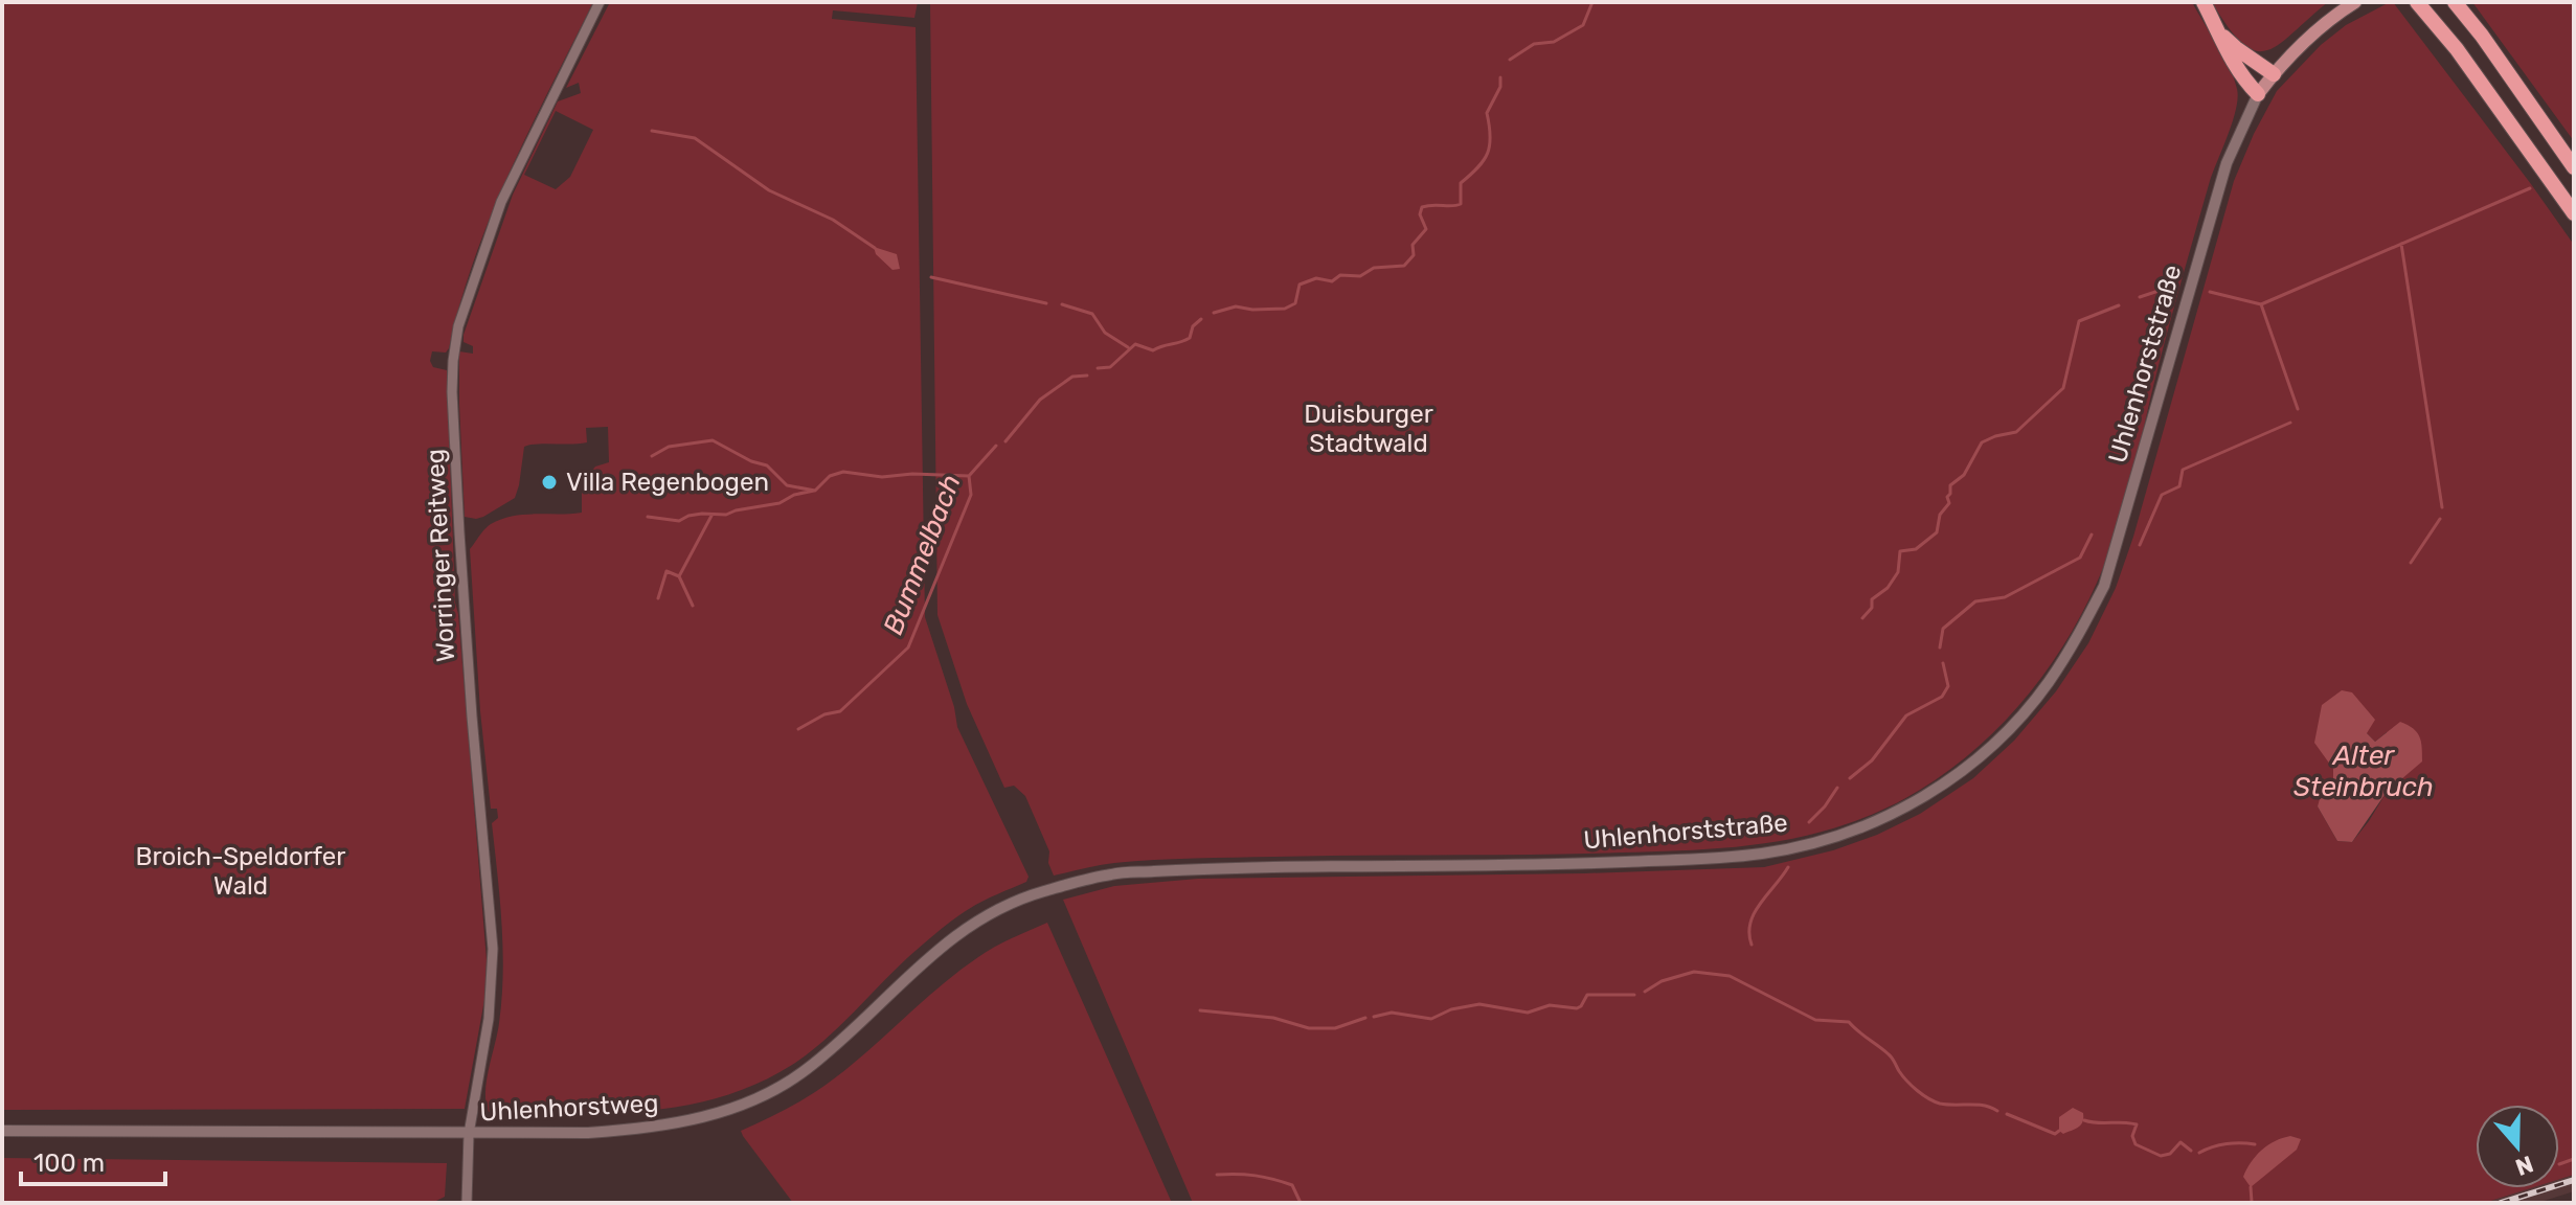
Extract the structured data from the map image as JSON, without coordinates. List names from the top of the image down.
{
  "streets": {
    "main road": ["Uhlenhorststraße", "Uhlenhorstweg"],
    "street": ["Worringer Reitweg"]
  },
  "crossings": [
    ["Uhlenhorststraße", "Uhlenhorstweg"],
    ["Worringer Reitweg", "Uhlenhorstweg"]
  ],
  "water": ["Bummelbach", "Alter Steinbruch"],
  "parks": ["Duisburger Stadtwald", "Broich-Speldorfer Wald"],
  "places": ["Villa Regenbogen"],
  "scale_bar": "100 m",
  "north": "bottom"
}
